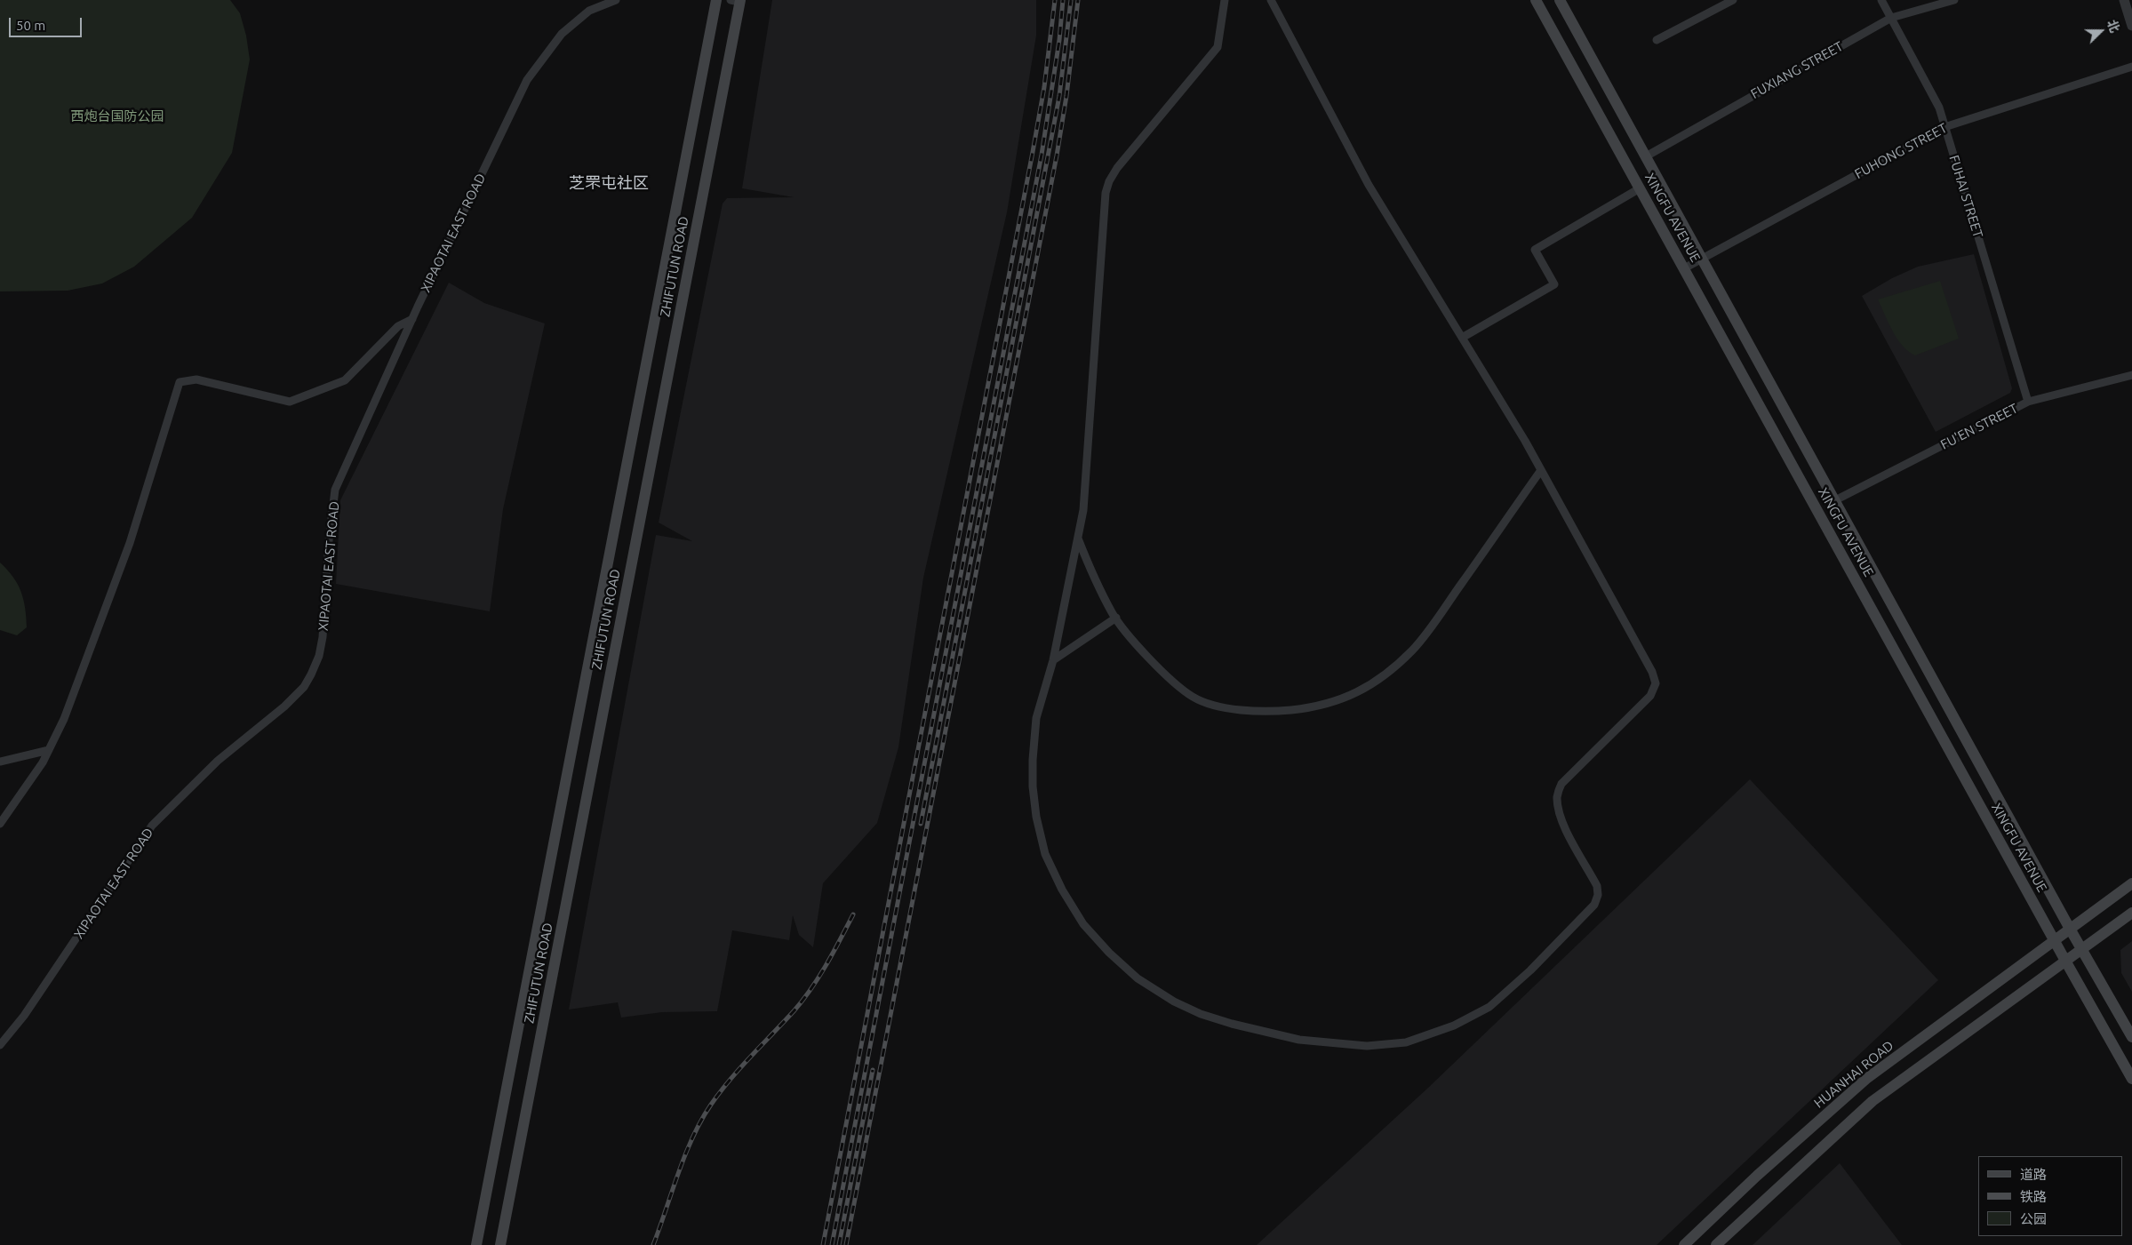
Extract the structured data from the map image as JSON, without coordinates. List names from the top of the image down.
{
  "streets": {
    "main road": ["XINGFU AVENUE", "ZHIFUTUN ROAD", "HUANHAI ROAD"],
    "street": [
      "FUXIANG STREET",
      "FUHONG STREET",
      "FUHAI STREET",
      "XIPAOTAI EAST ROAD",
      "FU'EN STREET"
    ]
  },
  "crossings": [
    ["FUXIANG STREET", "FUHAI STREET"],
    ["FUXIANG STREET", "XINGFU AVENUE"],
    ["FUHONG STREET", "FUHAI STREET"],
    ["FUHONG STREET", "XINGFU AVENUE"],
    ["FUHAI STREET", "FU'EN STREET"],
    ["XINGFU AVENUE", "FU'EN STREET"],
    ["XINGFU AVENUE", "HUANHAI ROAD"]
  ],
  "districts": ["芝罘屯社区"],
  "parks": ["西炮台国防公园"],
  "legend": ["道路", "铁路", "公园"],
  "scale_bar": "50 m",
  "north": "right"
}
